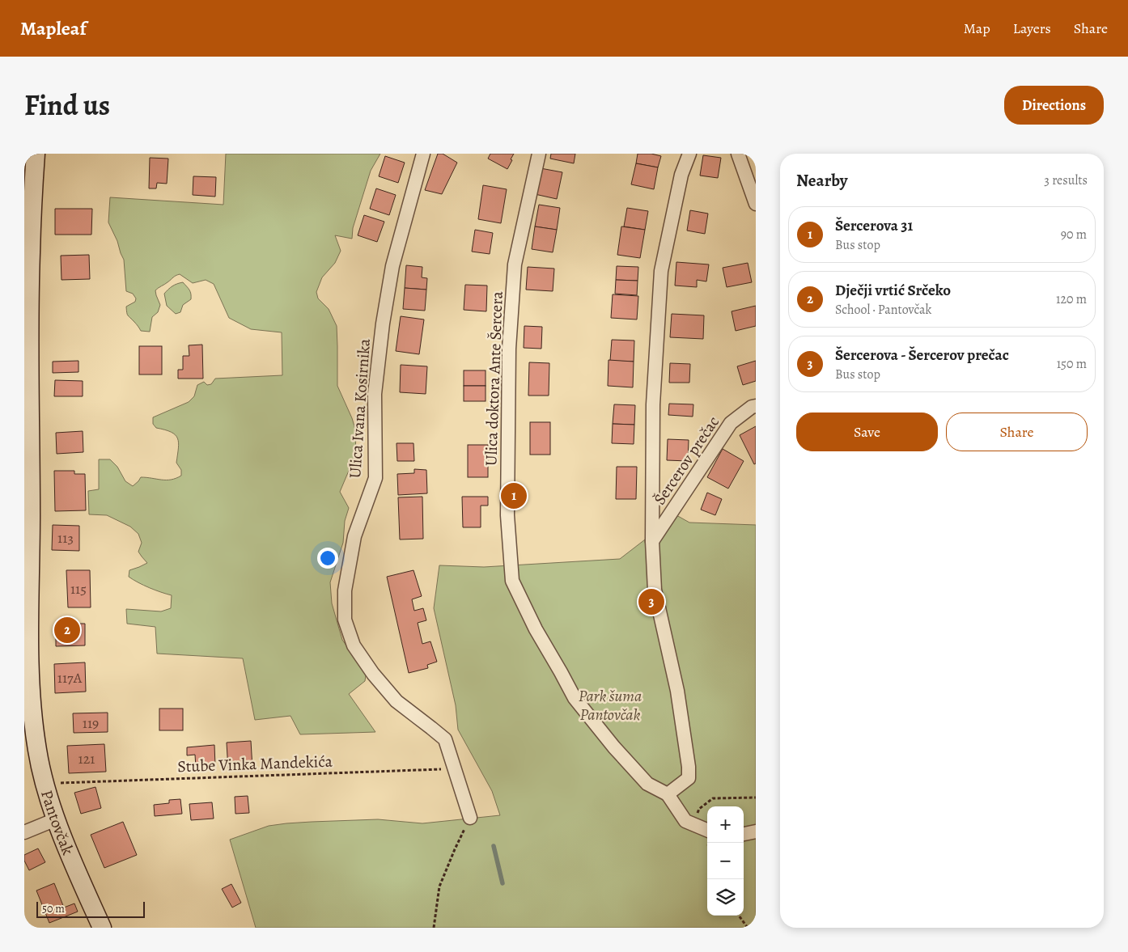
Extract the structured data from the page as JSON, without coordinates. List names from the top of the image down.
{
  "streets": {
    "main road": ["Pantovčak"],
    "street": ["Ulica doktora Ante Šercera", "Ulica Ivana Kosirnika", "Šercerov prečac"],
    "path": ["Stube Vinka Mandekića"]
  },
  "crossings": [
    ["Ulica Ivana Kosirnika", "Stube Vinka Mandekića"]
  ],
  "parks": ["Park šuma Pantovčak"],
  "house_numbers": [
    "113",
    "115",
    "117A",
    "119",
    "121"
  ],
  "scale_bar": "50 m",
  "page": {
    "header": "Mapleaf",
    "nav": ["Map", "Layers", "Share"],
    "title": "Find us",
    "buttons": [
      "Directions",
      ["Save", "Share"]
    ],
    "heading": ["Nearby", "3 results"],
    "list": [
      {
        "mark": "1",
        "name": "Šercerova 31",
        "note": "Bus stop",
        "value": "90 m"
      },
      {
        "mark": "2",
        "name": "Dječji vrtić Srčeko",
        "note": "School · Pantovčak",
        "value": "120 m"
      },
      {
        "mark": "3",
        "name": "Šercerova - Šercerov prečac",
        "note": "Bus stop",
        "value": "150 m"
      }
    ],
    "pins": ["1", "3", "2"],
    "map_buttons": ["+", "−"],
    "scale": "50 m"
  }
}
